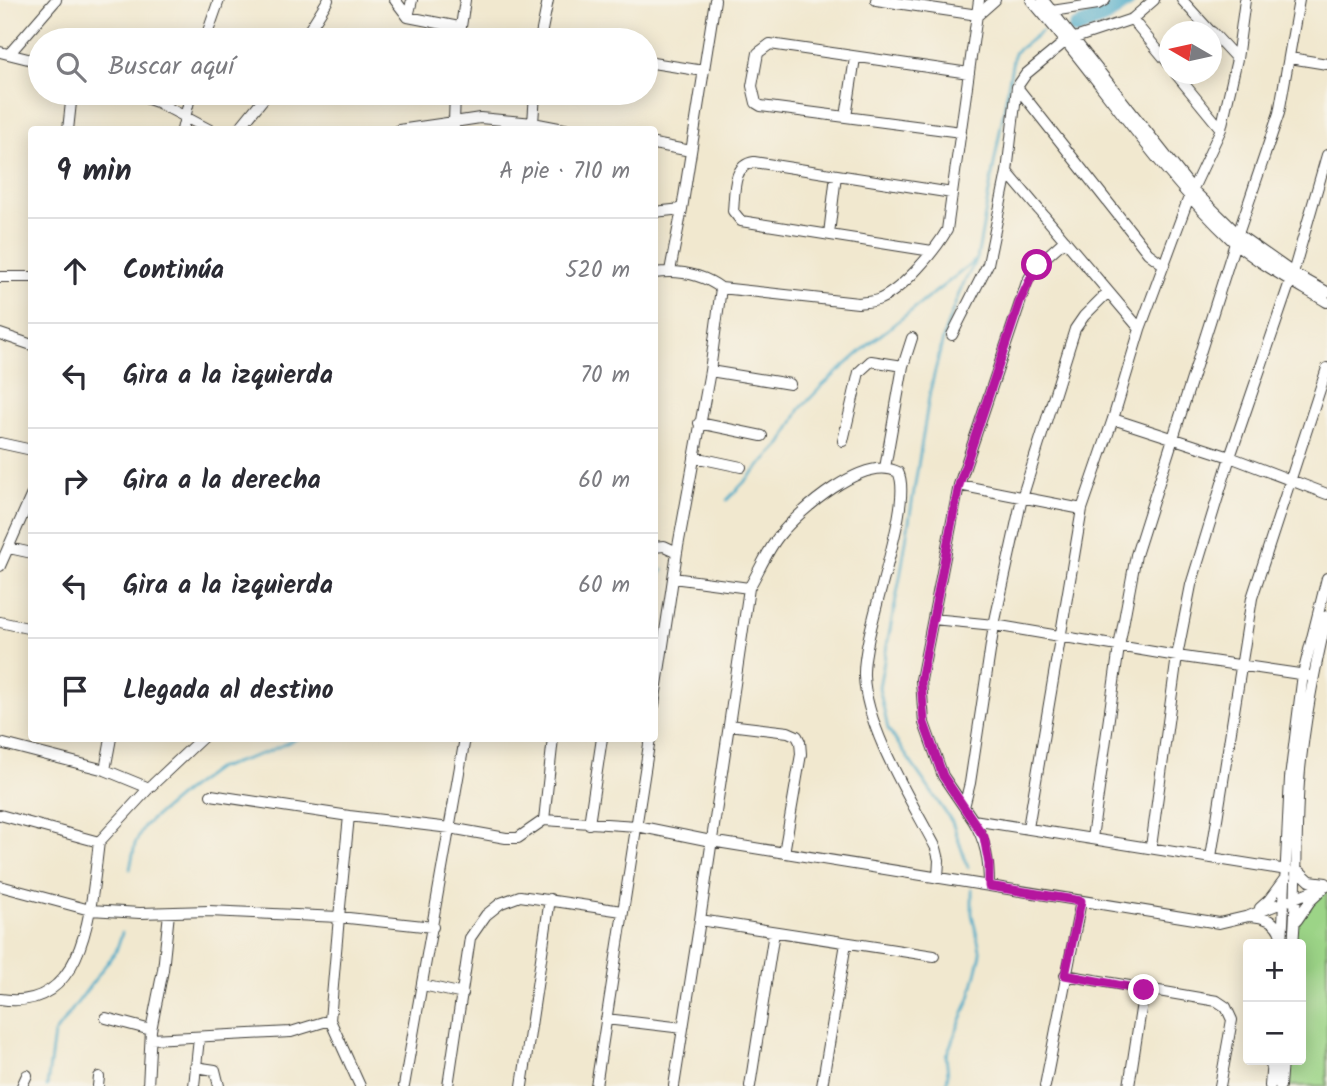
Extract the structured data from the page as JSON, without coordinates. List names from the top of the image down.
{
  "north": "left",
  "page": {
    "search": "Buscar aquí",
    "heading": ["9 min", "A pie · 710 m"],
    "list": [
      ["Continúa", "520 m"],
      ["Gira a la izquierda", "70 m"],
      ["Gira a la derecha", "60 m"],
      ["Gira a la izquierda", "60 m"],
      "Llegada al destino"
    ],
    "map_buttons": ["+", "−"]
  }
}
